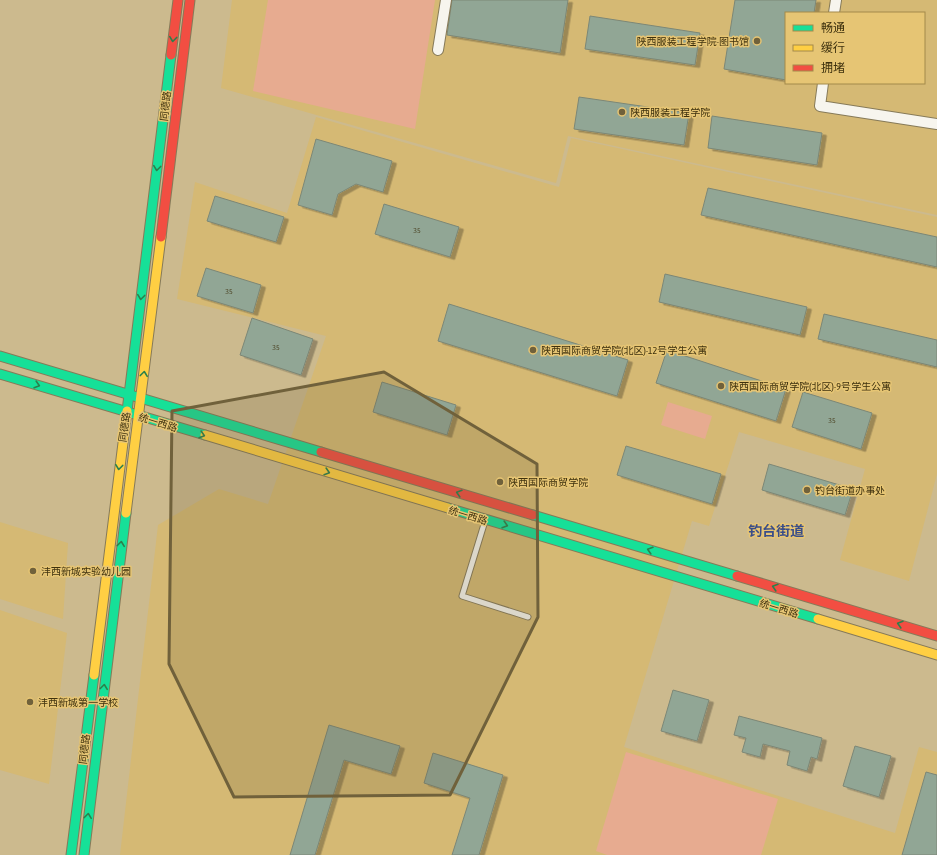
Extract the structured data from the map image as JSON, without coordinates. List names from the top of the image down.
{
  "streets": {
    "main road": ["同德路", "统一西路"]
  },
  "crossings": [
    ["同德路", "统一西路"]
  ],
  "districts": ["钓台街道"],
  "places": [
    "陕西服装工程学院-图书馆",
    "陕西服装工程学院",
    "陕西国际商贸学院(北区)-12号学生公寓",
    "陕西国际商贸学院(北区)-9号学生公寓",
    "陕西国际商贸学院",
    "钓台街道办事处",
    "沣西新城实验幼儿园",
    "沣西新城第一学校"
  ],
  "house_numbers": [
    "35",
    "35",
    "35",
    "35"
  ],
  "legend": ["畅通", "缓行", "拥堵"]
}
